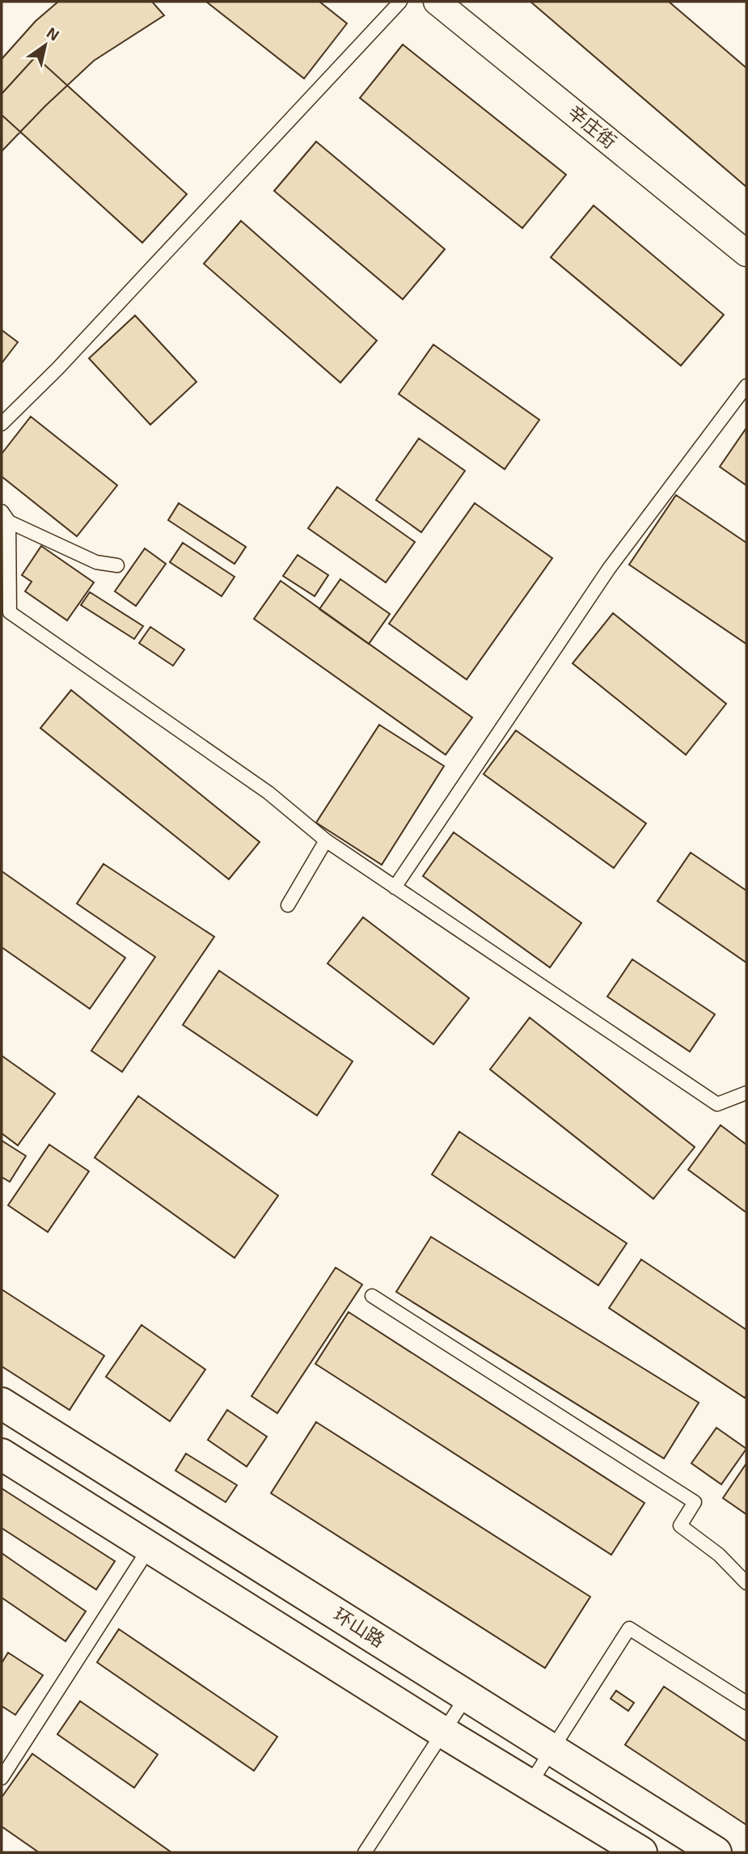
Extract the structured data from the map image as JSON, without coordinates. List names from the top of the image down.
{
  "streets": {
    "main road": ["环山路"],
    "street": ["辛庄街"]
  },
  "north": "top right"
}
